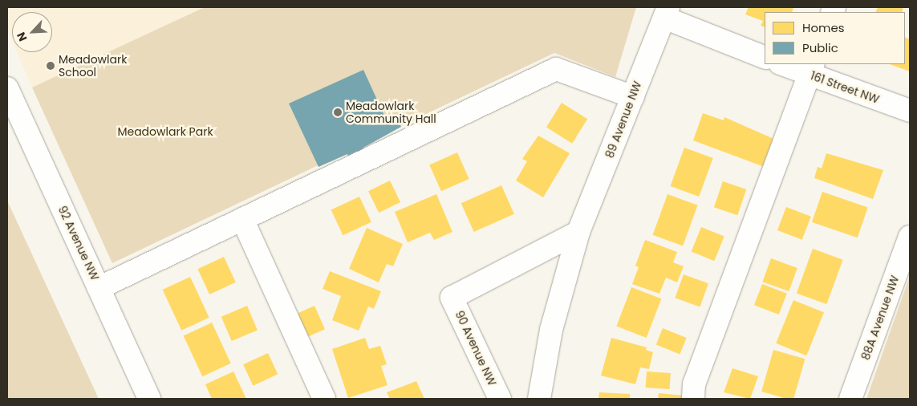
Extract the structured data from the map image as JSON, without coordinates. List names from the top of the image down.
{
  "streets": {
    "street": [
      "161 Street NW",
      "89 Avenue NW",
      "92 Avenue NW",
      "88A Avenue NW",
      "90 Avenue NW"
    ]
  },
  "crossings": [
    ["89 Avenue NW", "90 Avenue NW"]
  ],
  "parks": ["Meadowlark Park"],
  "places": ["Meadowlark School", "Meadowlark Community Hall"],
  "legend": ["Homes", "Public"],
  "north": "bottom left"
}
